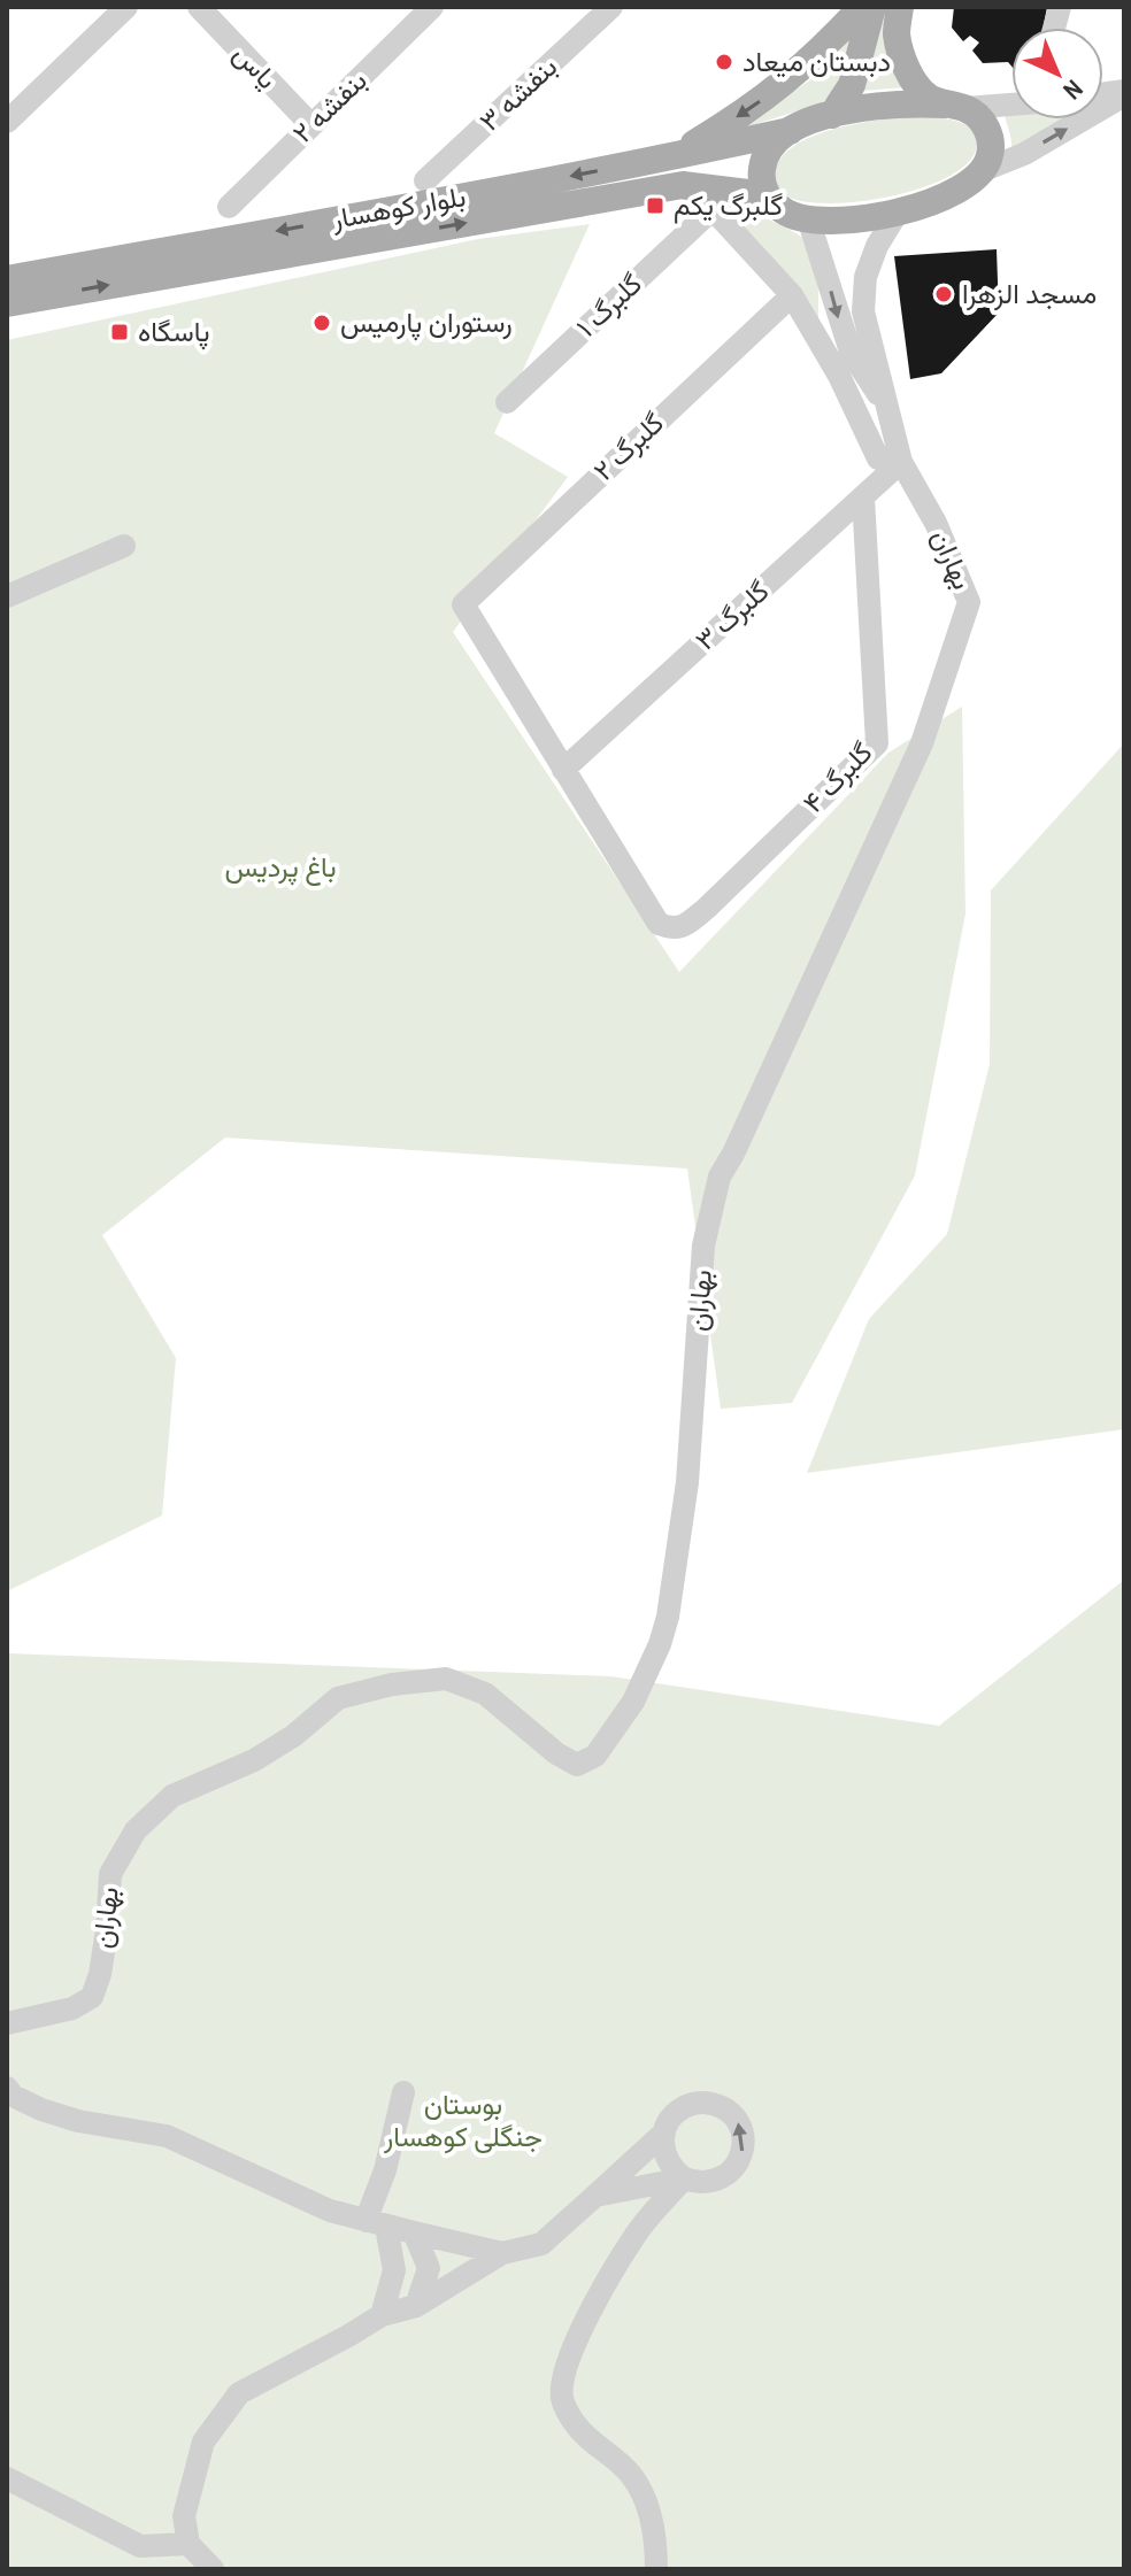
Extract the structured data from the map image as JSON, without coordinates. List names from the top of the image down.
{
  "streets": {
    "main road": ["بلوار کوهسار"],
    "street": [
      "یاس",
      "بنفشه ۳",
      "بنفشه ۲",
      "گلبرگ ۱",
      "گلبرگ ۲",
      "بهاران",
      "گلبرگ ۳",
      "گلبرگ ۴"
    ]
  },
  "crossings": [
    ["یاس", "بنفشه ۲"],
    ["بلوار کوهسار", "بهاران"],
    ["گلبرگ ۱", "بهاران"],
    ["گلبرگ ۲", "بهاران"],
    ["گلبرگ ۲", "گلبرگ ۳"],
    ["گلبرگ ۲", "گلبرگ ۴"],
    ["بهاران", "گلبرگ ۳"],
    ["گلبرگ ۳", "گلبرگ ۴"]
  ],
  "parks": ["باغ پردیس", "بوستان جنگلی کوهسار"],
  "places": {
    "other": ["دبستان میعاد", "مسجد الزهرا", "رستوران پارمیس"],
    "transit": ["گلبرگ یکم", "پاسگاه"]
  },
  "north": "bottom right"
}
